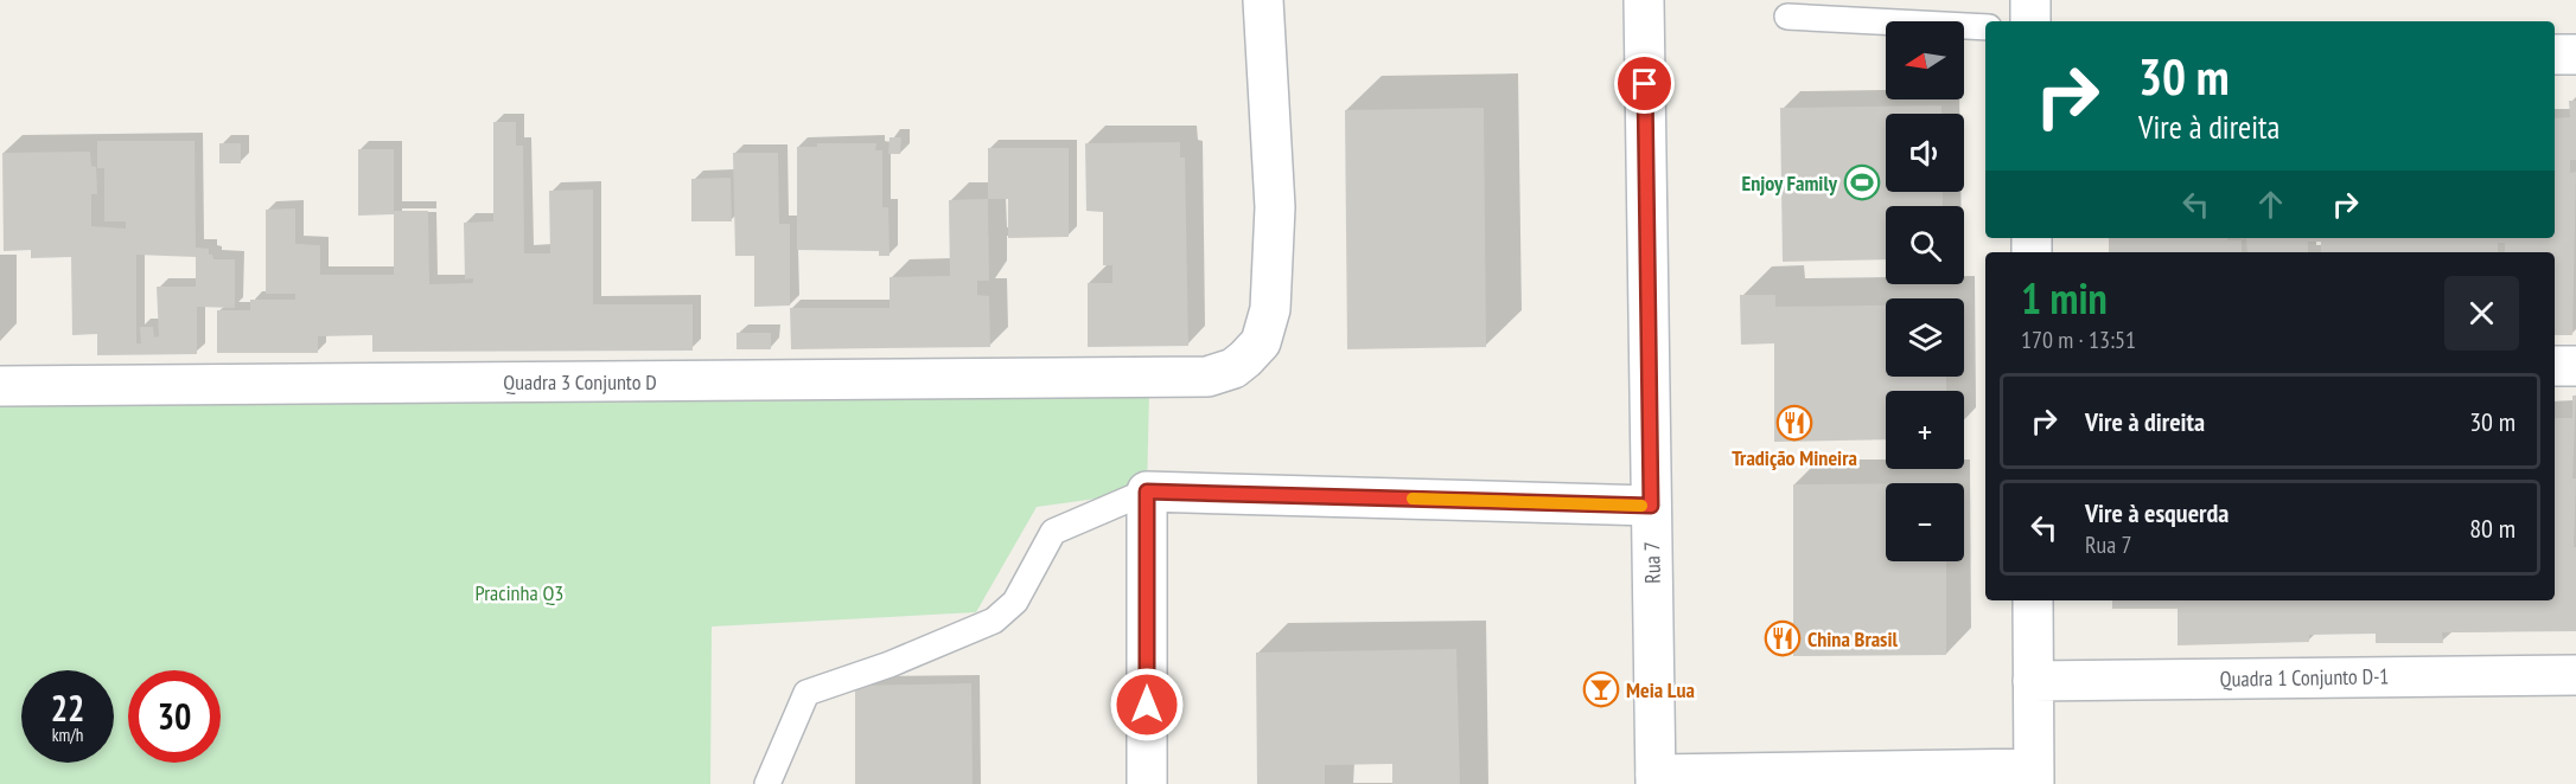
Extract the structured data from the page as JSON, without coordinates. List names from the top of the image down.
{
  "streets": {
    "street": ["Quadra 3 Conjunto D", "Rua 7", "Quadra 1 Conjunto D-1"]
  },
  "parks": ["Pracinha Q3"],
  "places": {
    "sports": ["Enjoy Family"],
    "restaurant": ["Tradição Mineira", "China Brasil"],
    "bar": ["Meia Lua"]
  },
  "north": "left",
  "page": {
    "map_buttons": ["+", "−"],
    "turn": ["30 m", "Vire à direita"],
    "heading": ["1 min", "170 m · 13:51"],
    "list": [
      {
        "name": "Vire à direita",
        "value": "30 m"
      },
      {
        "name": "Vire à esquerda",
        "note": "Rua 7",
        "value": "80 m"
      }
    ],
    "speed": "22 km/h",
    "limit": "30"
  }
}
